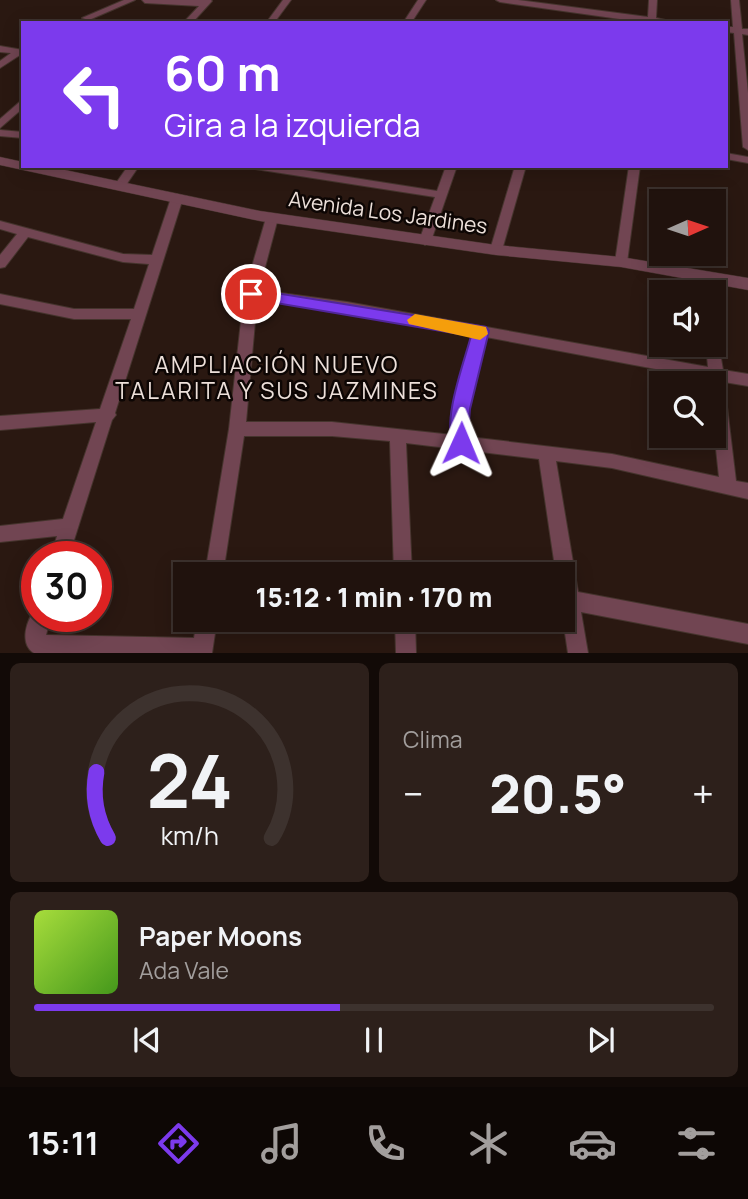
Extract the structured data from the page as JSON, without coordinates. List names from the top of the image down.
{
  "streets": {
    "street": ["Avenida Los Jardines"]
  },
  "districts": ["AMPLIACIÓN NUEVO TALARITA Y SUS JAZMINES"],
  "north": "right",
  "page": {
    "turn": ["60 m", "Gira a la izquierda"],
    "limit": "30",
    "trip": "15:12 · 1 min · 170 m",
    "tile": "Clima",
    "heat": ["−", "20.5°", "+"],
    "song": ["Paper Moons", "Ada Vale"],
    "tabs": "15:11",
    "gauge": ["24", "km/h"]
  }
}
